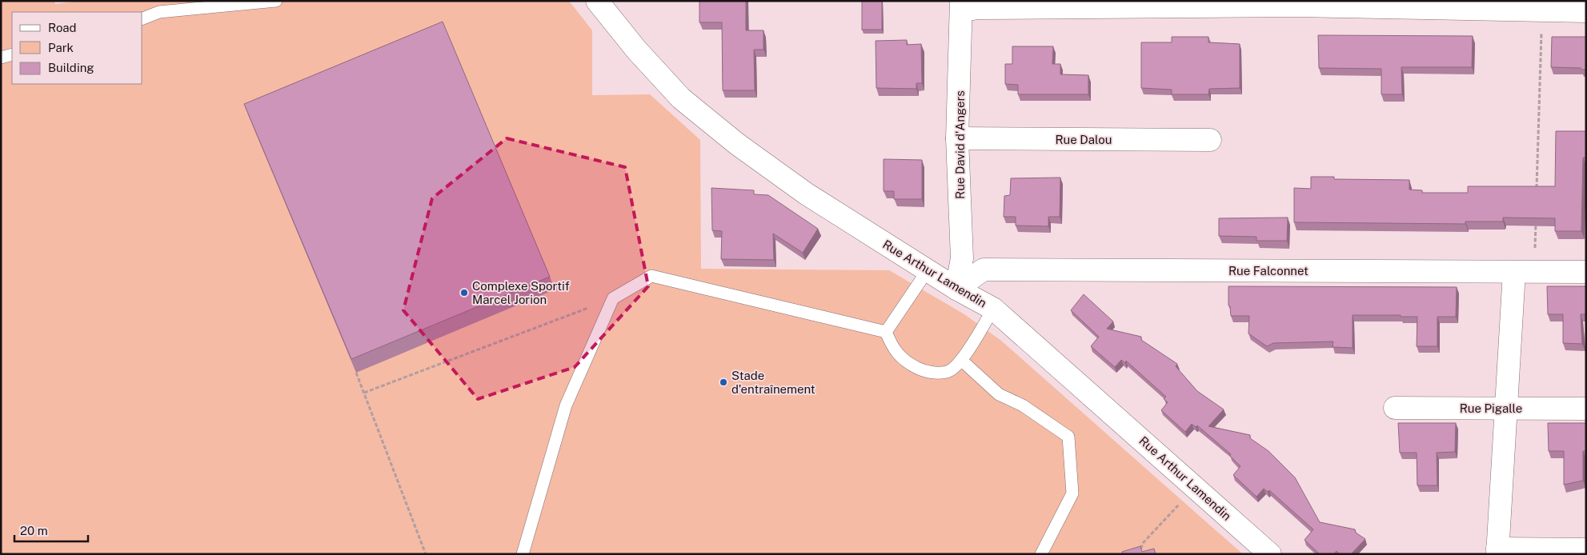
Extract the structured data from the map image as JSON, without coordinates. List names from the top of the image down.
{
  "streets": {
    "street": [
      "Rue Dalou",
      "Rue David d'Angers",
      "Rue Falconnet",
      "Rue Arthur Lamendin",
      "Rue Pigalle"
    ]
  },
  "crossings": [
    ["Rue Dalou", "Rue David d'Angers"],
    ["Rue David d'Angers", "Rue Falconnet"],
    ["Rue David d'Angers", "Rue Arthur Lamendin"],
    ["Rue Falconnet", "Rue Arthur Lamendin"]
  ],
  "places": ["Complexe Sportif Marcel Jorion", "Stade d'entraînement"],
  "legend": ["Road", "Park", "Building"],
  "scale_bar": "20 m"
}
